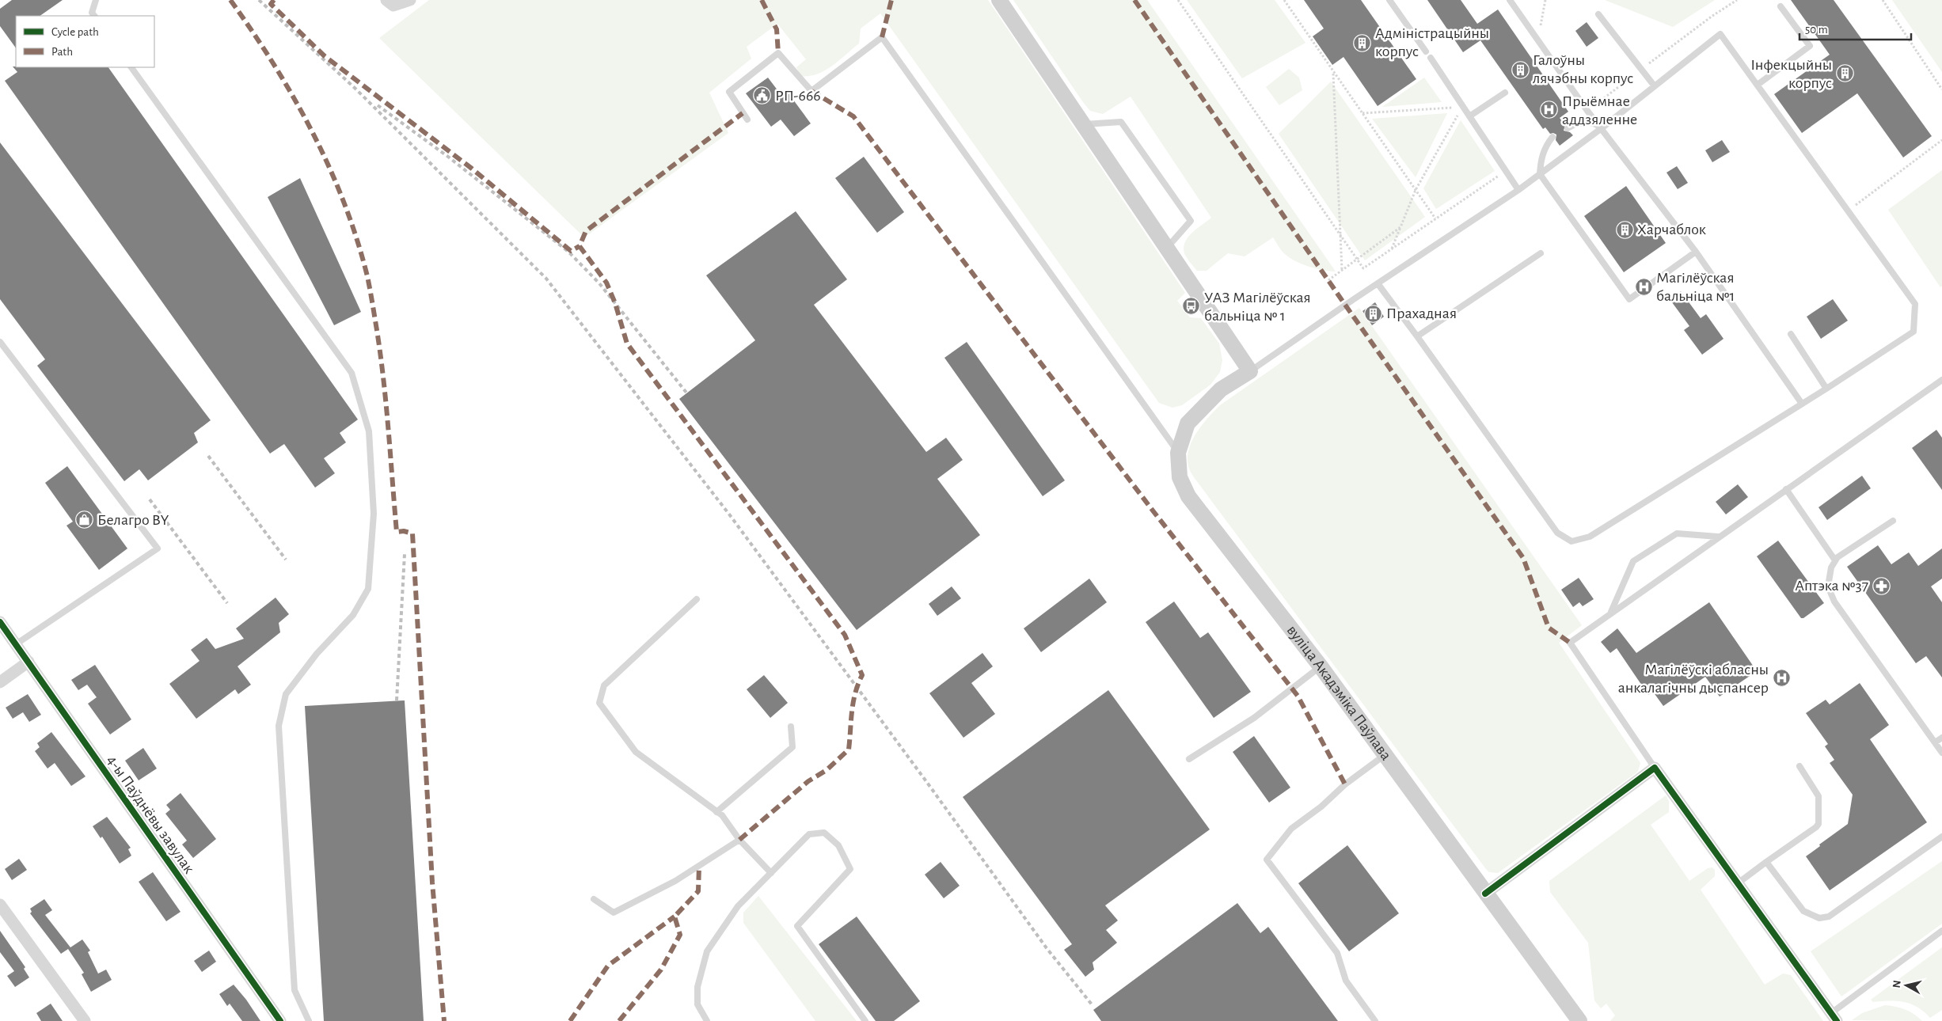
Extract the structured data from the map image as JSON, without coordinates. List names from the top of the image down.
{
  "streets": {
    "main road": ["вуліца Акадэміка Паўлава"],
    "street": ["4-ы Паўднёвы завулак"]
  },
  "places": {
    "building": [
      "Адміністрацыйны корпус",
      "Галоўны лячэбны корпус",
      "Інфекцыйны корпус",
      "Харчаблок",
      "Прахадная"
    ],
    "public building": ["РП-666"],
    "hospital": ["Прыёмнае аддзяленне", "Магілёўская бальніца №1", "Магілёўскі абласны анкалагічны дыспансер"],
    "bus stop": ["УАЗ Магілёўская бальніца № 1"],
    "shop": ["Белагро BY"],
    "pharmacy": ["Аптэка №37"]
  },
  "legend": ["Cycle path", "Path"],
  "scale_bar": "50 m",
  "north": "left"
}
